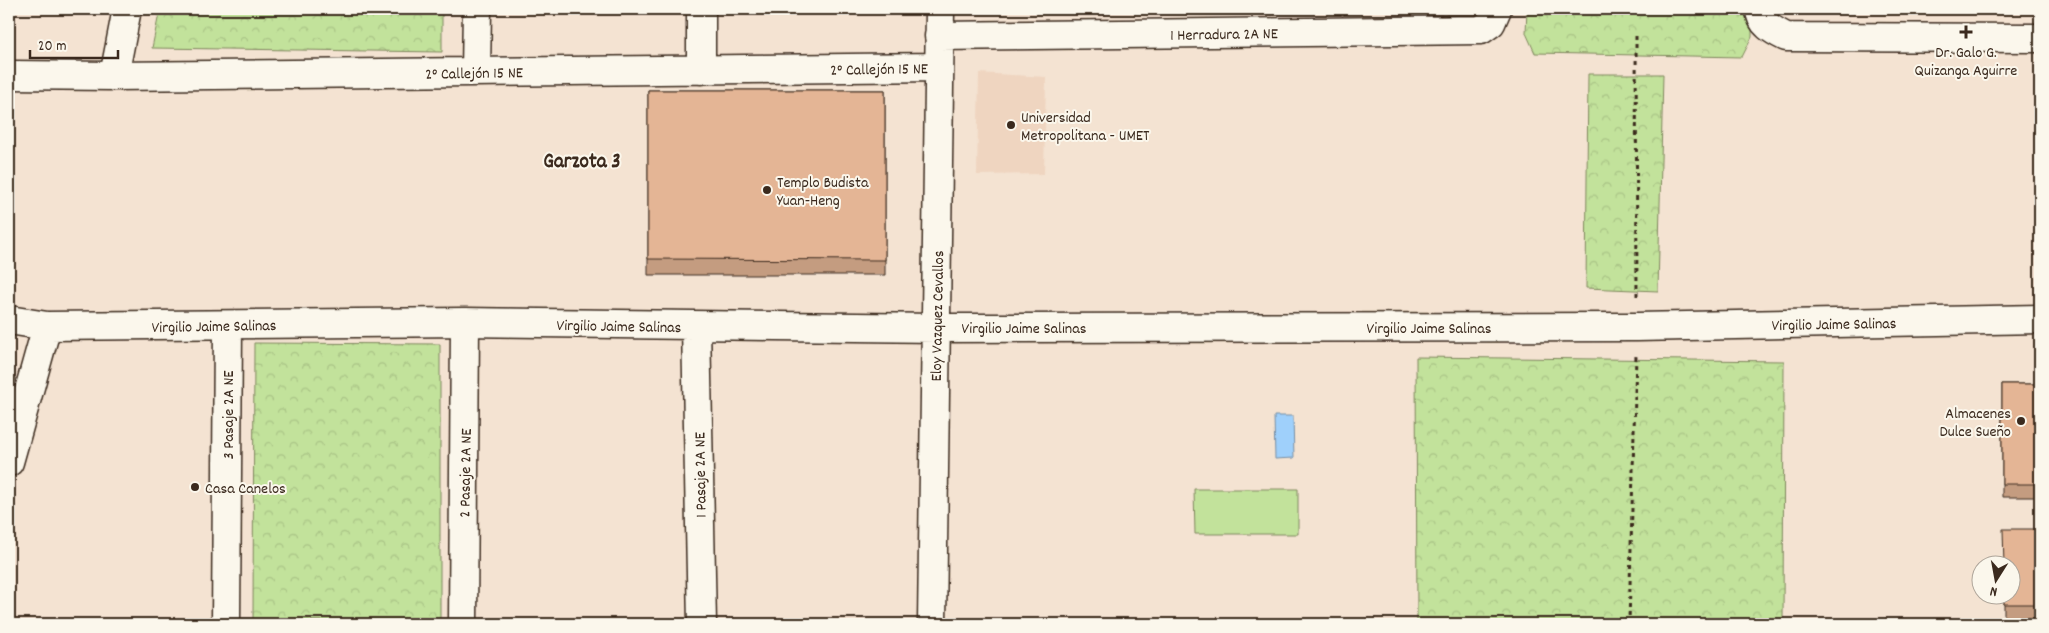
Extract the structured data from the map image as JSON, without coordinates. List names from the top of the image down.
{
  "streets": {
    "street": [
      "1 Herradura 2A NE",
      "2° Callejón 15 NE",
      "Eloy Vazquez Cevallos",
      "Virgilio Jaime Salinas",
      "3 Pasaje 2A NE",
      "2 Pasaje 2A NE",
      "1 Pasaje 2A NE"
    ]
  },
  "crossings": [
    ["1 Herradura 2A NE", "Eloy Vazquez Cevallos"],
    ["2° Callejón 15 NE", "Eloy Vazquez Cevallos"],
    ["Eloy Vazquez Cevallos", "Virgilio Jaime Salinas"],
    ["Virgilio Jaime Salinas", "3 Pasaje 2A NE"],
    ["Virgilio Jaime Salinas", "2 Pasaje 2A NE"],
    ["Virgilio Jaime Salinas", "1 Pasaje 2A NE"]
  ],
  "districts": ["Garzota 3"],
  "places": {
    "health": ["Dr. Galo G. Quizanga Aguirre"],
    "other": [
      "Universidad Metropolitana - UMET",
      "Templo Budista Yuan-Heng",
      "Almacenes Dulce Sueño",
      "Casa Canelos"
    ]
  },
  "scale_bar": "20 m",
  "north": "bottom"
}
